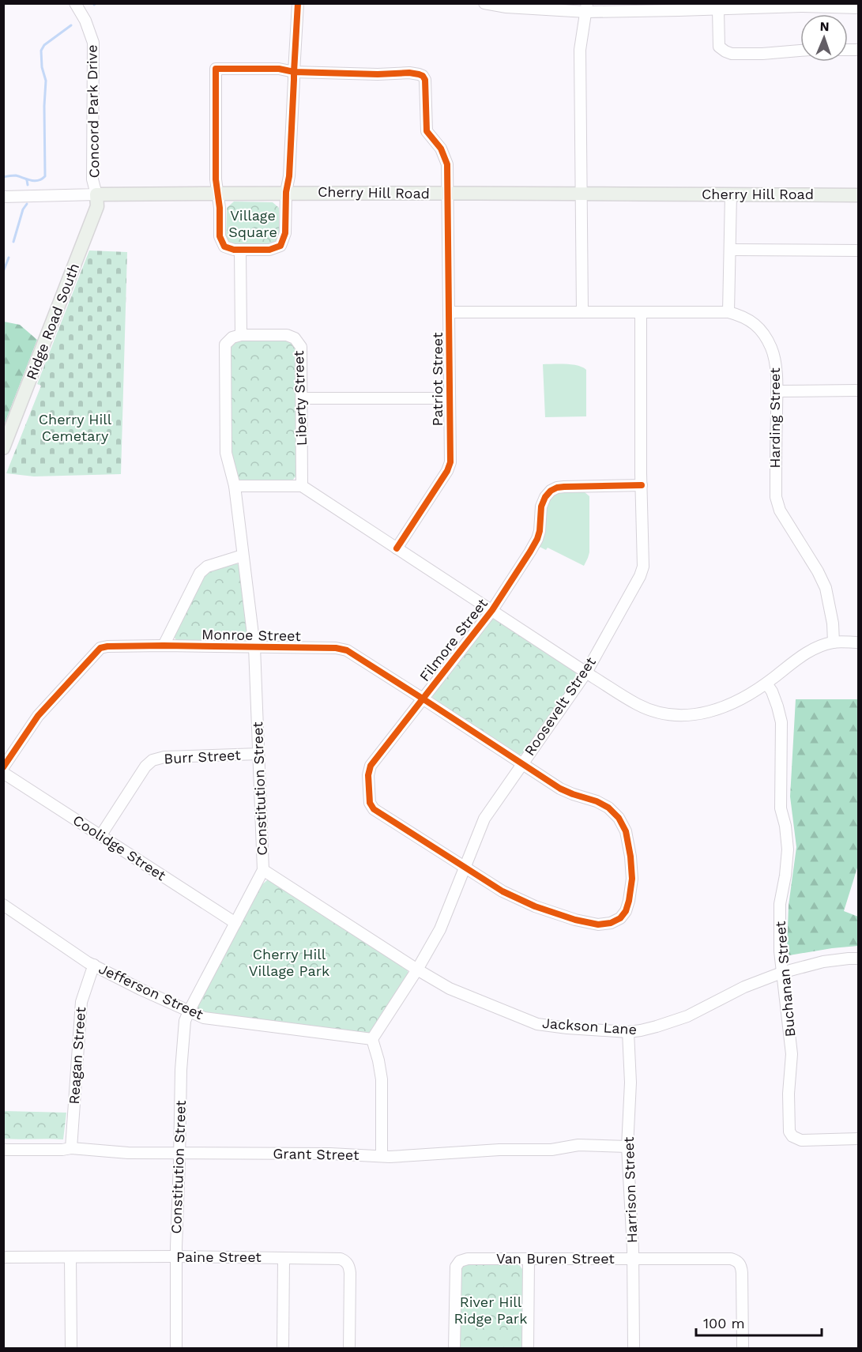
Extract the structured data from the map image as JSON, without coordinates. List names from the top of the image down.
{
  "streets": {
    "main road": ["Cherry Hill Road", "Ridge Road South"],
    "street": [
      "Concord Park Drive",
      "Patriot Street",
      "Liberty Street",
      "Harding Street",
      "Monroe Street",
      "Filmore Street",
      "Roosevelt Street",
      "Burr Street",
      "Constitution Street",
      "Coolidge Street",
      "Buchanan Street",
      "Jefferson Street",
      "Jackson Lane",
      "Reagan Street",
      "Grant Street",
      "Harrison Street",
      "Paine Street",
      "Van Buren Street"
    ]
  },
  "crossings": [
    ["Concord Park Drive", "Cherry Hill Road"],
    ["Concord Park Drive", "Ridge Road South"],
    ["Cherry Hill Road", "Ridge Road South"],
    ["Cherry Hill Road", "Patriot Street"],
    ["Patriot Street", "Harding Street"],
    ["Liberty Street", "Constitution Street"],
    ["Harding Street", "Roosevelt Street"],
    ["Monroe Street", "Filmore Street"],
    ["Monroe Street", "Roosevelt Street"],
    ["Monroe Street", "Constitution Street"],
    ["Filmore Street", "Roosevelt Street"],
    ["Roosevelt Street", "Jefferson Street"],
    ["Roosevelt Street", "Jackson Lane"],
    ["Burr Street", "Constitution Street"],
    ["Burr Street", "Coolidge Street"],
    ["Constitution Street", "Coolidge Street"],
    ["Constitution Street", "Jefferson Street"],
    ["Constitution Street", "Jackson Lane"],
    ["Constitution Street", "Grant Street"],
    ["Constitution Street", "Paine Street"],
    ["Buchanan Street", "Jackson Lane"],
    ["Jefferson Street", "Reagan Street"],
    ["Jackson Lane", "Harrison Street"],
    ["Reagan Street", "Grant Street"],
    ["Grant Street", "Harrison Street"],
    ["Harrison Street", "Van Buren Street"]
  ],
  "parks": [
    "Village Square",
    "Cherry Hill Cemetary",
    "Cherry Hill Village Park",
    "River Hill Ridge Park"
  ],
  "scale_bar": "100 m",
  "north": "top"
}
